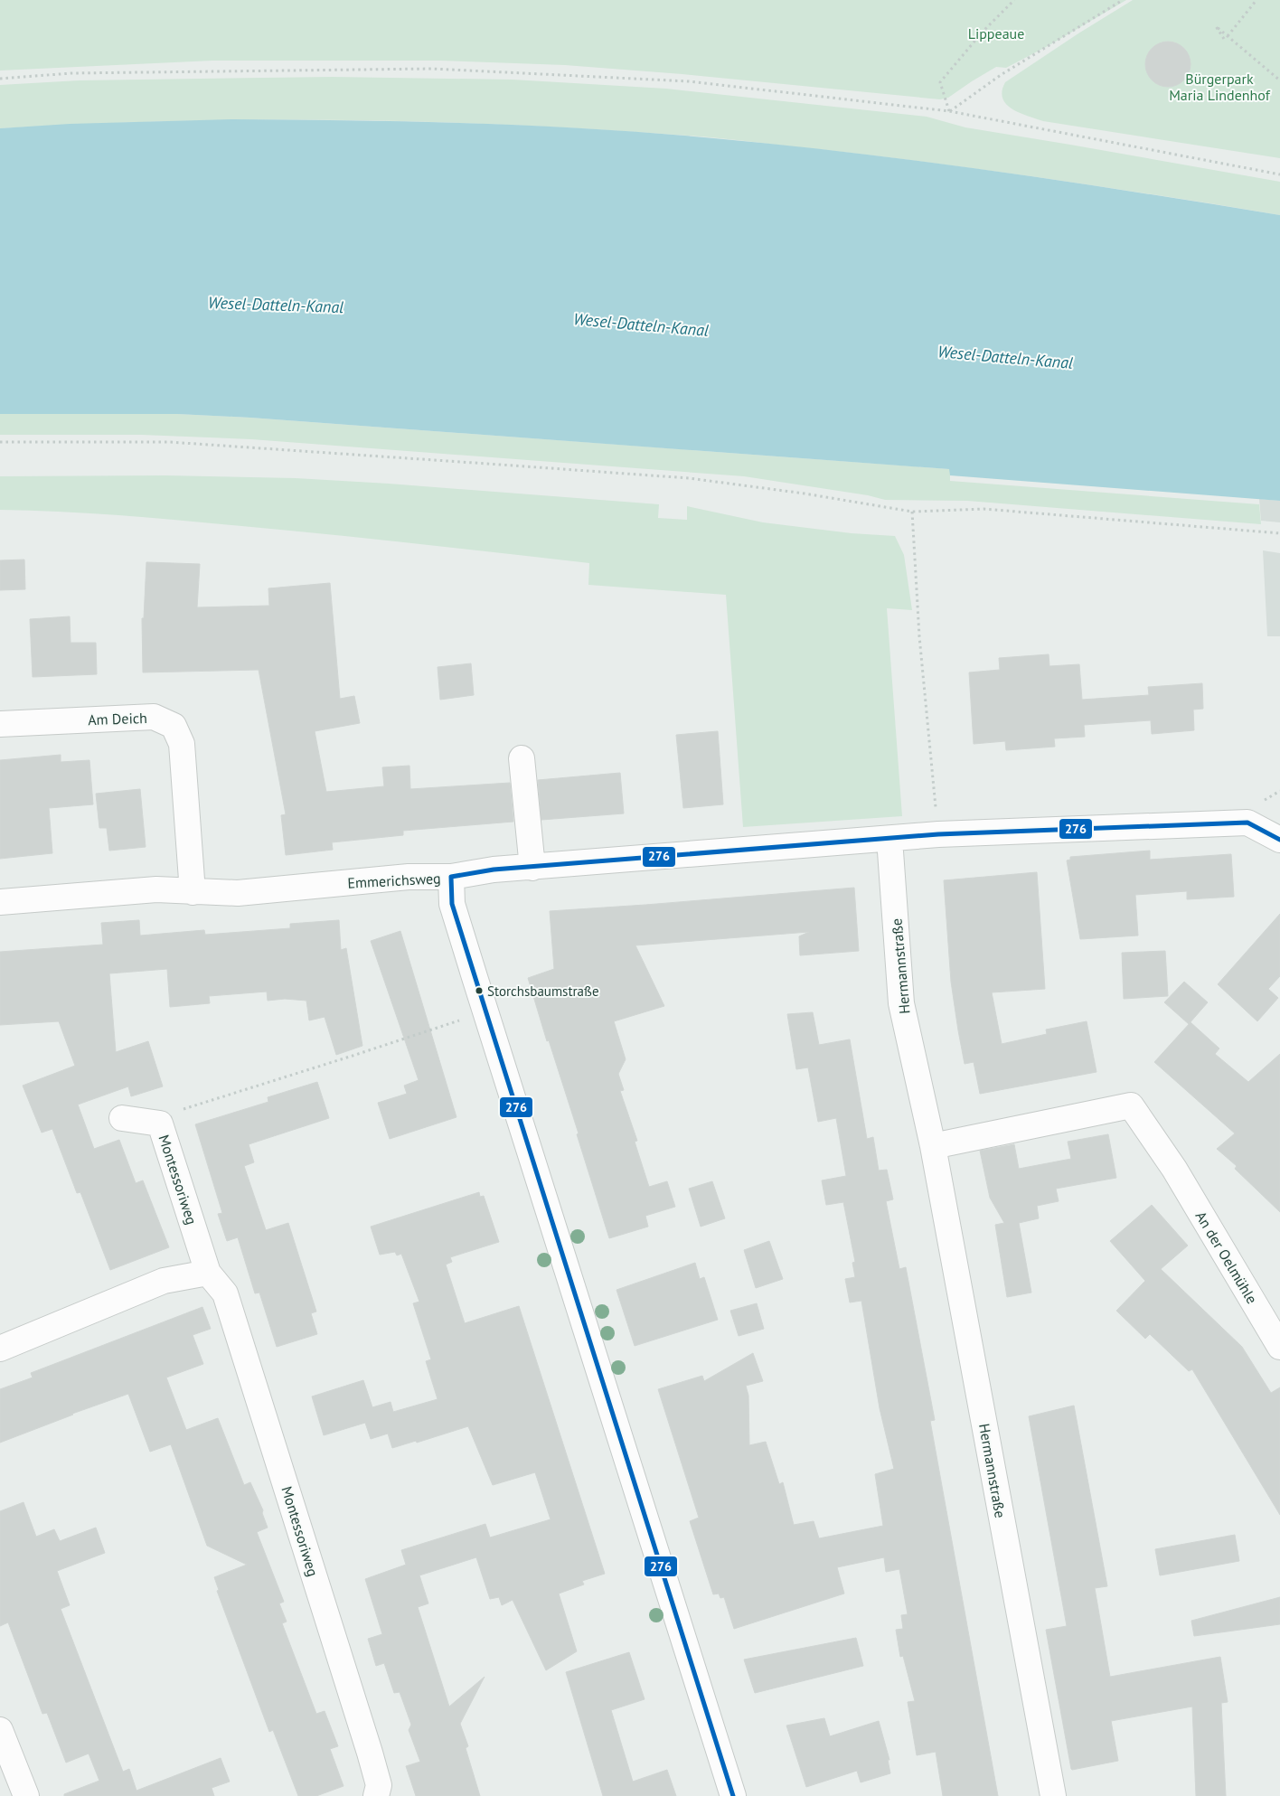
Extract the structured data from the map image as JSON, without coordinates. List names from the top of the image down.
{
  "streets": {
    "street": [
      "Am Deich",
      "Emmerichsweg",
      "Hermannstraße",
      "Montessoriweg",
      "An der Oelmühle"
    ]
  },
  "crossings": [
    ["Am Deich", "Emmerichsweg"],
    ["Emmerichsweg", "Hermannstraße"],
    ["Hermannstraße", "An der Oelmühle"]
  ],
  "water": ["Wesel-Datteln-Kanal"],
  "parks": ["Lippeaue", "Bürgerpark Maria Lindenhof"],
  "places": ["Storchsbaumstraße"],
  "lines": ["transit line 276"]
}
